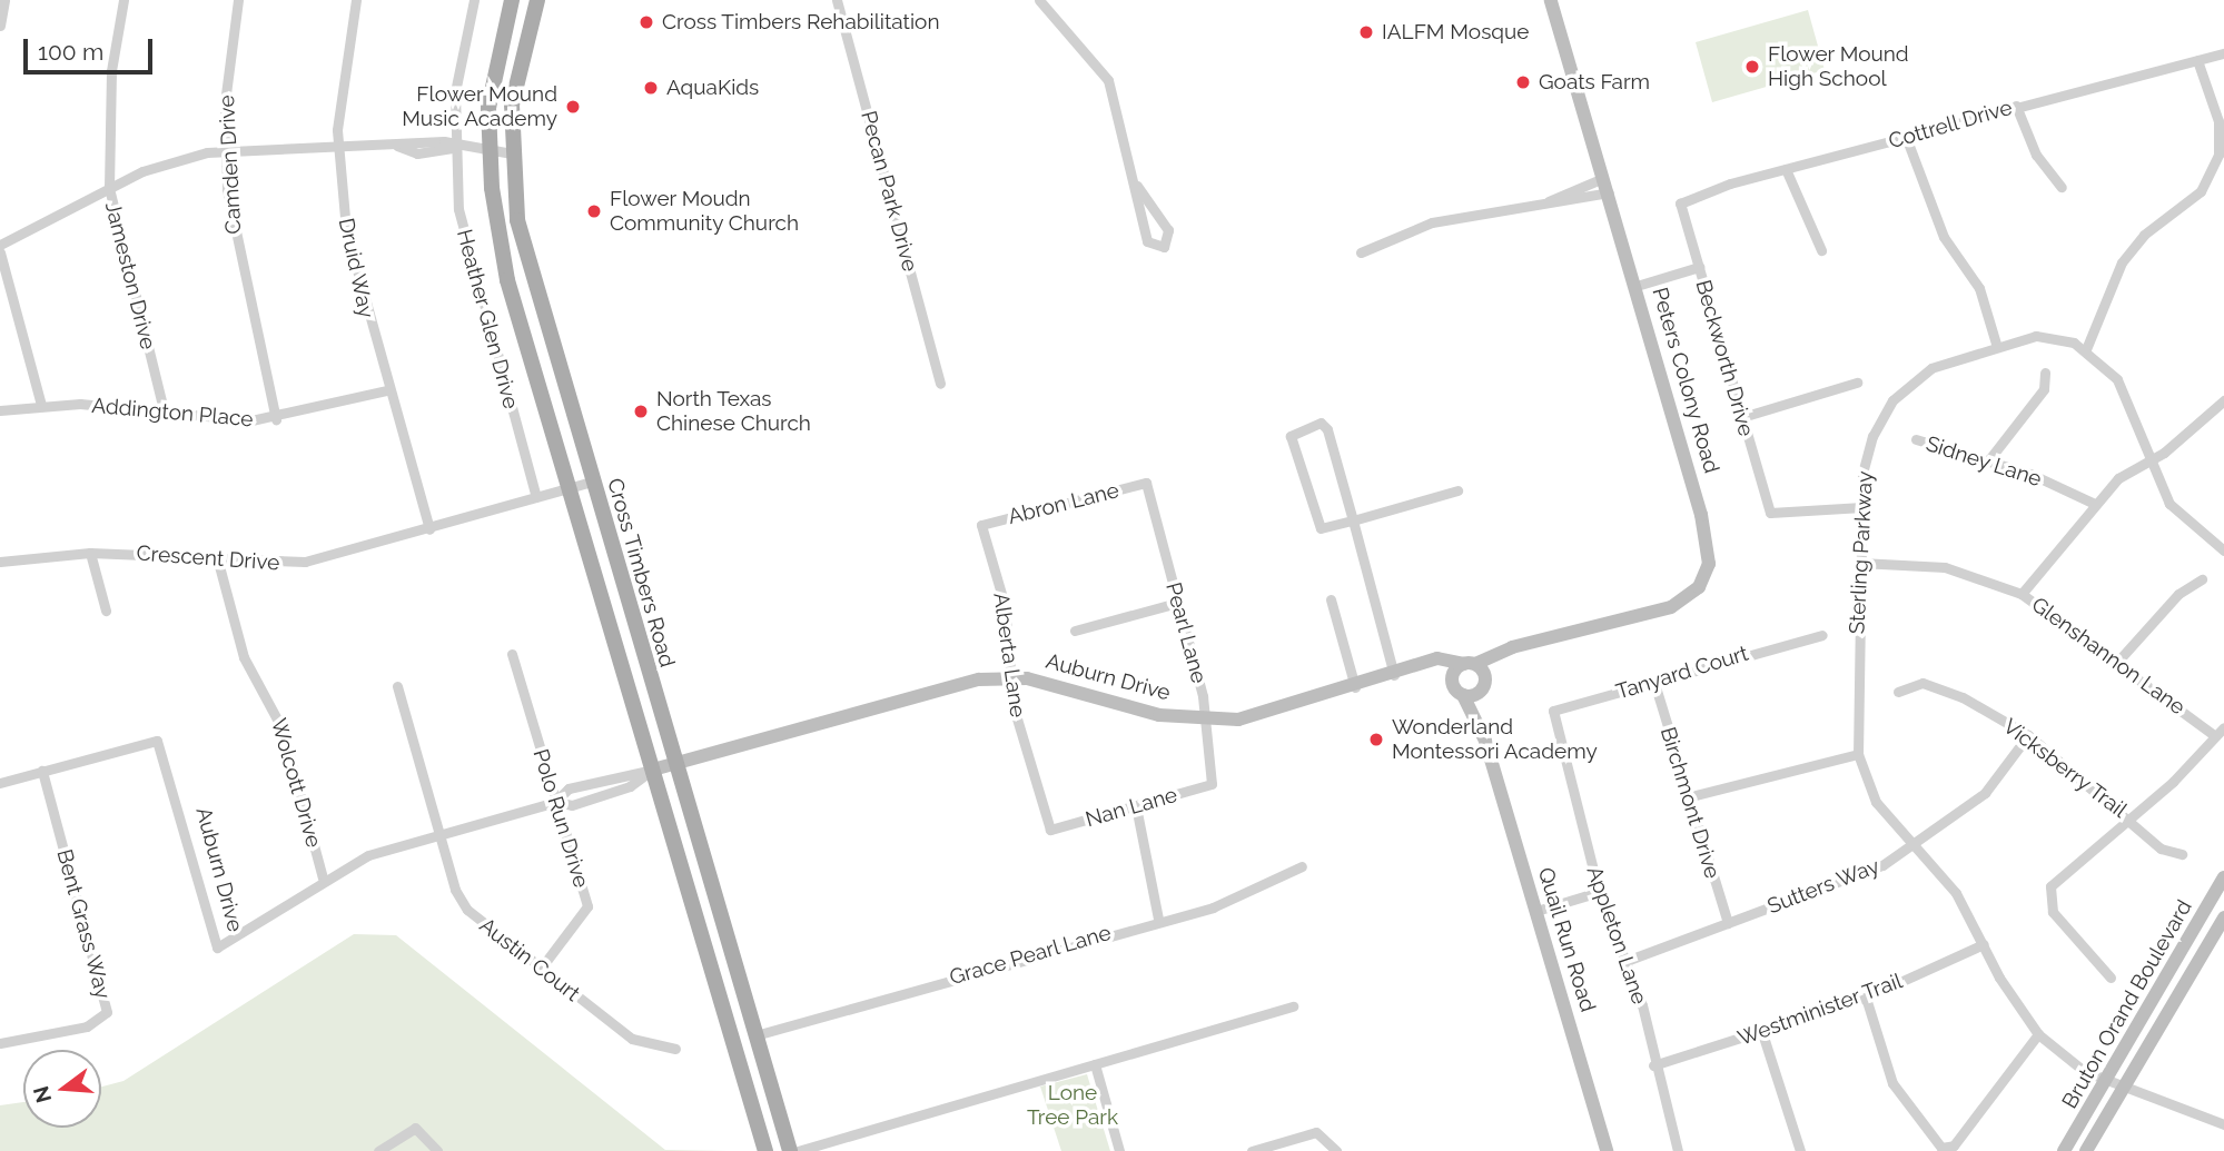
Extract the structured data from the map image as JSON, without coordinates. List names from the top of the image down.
{
  "streets": {
    "main road": ["Cross Timbers Road"],
    "street": [
      "Cottrell Drive",
      "Camden Drive",
      "Pecan Park Drive",
      "Druid Way",
      "Jameston Drive",
      "Heather Glen Drive",
      "Beckworth Drive",
      "Peters Colony Road",
      "Addington Place",
      "Sidney Lane",
      "Abron Lane",
      "Sterling Parkway",
      "Crescent Drive",
      "Pearl Lane",
      "Alberta Lane",
      "Glenshannon Lane",
      "Tanyard Court",
      "Auburn Drive",
      "Vicksberry Trail",
      "Wolcott Drive",
      "Birchmont Drive",
      "Nan Lane",
      "Polo Run Drive",
      "Sutters Way",
      "Bent Grass Way",
      "Appleton Lane",
      "Quail Run Road",
      "Grace Pearl Lane",
      "Austin Court",
      "Bruton Orand Boulevard",
      "Westminister Trail"
    ]
  },
  "crossings": [
    ["Cottrell Drive", "Beckworth Drive"],
    ["Camden Drive", "Addington Place"],
    ["Druid Way", "Addington Place"],
    ["Druid Way", "Crescent Drive"],
    ["Jameston Drive", "Addington Place"],
    ["Heather Glen Drive", "Crescent Drive"],
    ["Beckworth Drive", "Sterling Parkway"],
    ["Peters Colony Road", "Auburn Drive"],
    ["Peters Colony Road", "Quail Run Road"],
    ["Abron Lane", "Pearl Lane"],
    ["Abron Lane", "Alberta Lane"],
    ["Sterling Parkway", "Glenshannon Lane"],
    ["Sterling Parkway", "Sutters Way"],
    ["Sterling Parkway", "Bruton Orand Boulevard"],
    ["Sterling Parkway", "Westminister Trail"],
    ["Crescent Drive", "Cross Timbers Road"],
    ["Crescent Drive", "Wolcott Drive"],
    ["Cross Timbers Road", "Auburn Drive"],
    ["Cross Timbers Road", "Grace Pearl Lane"],
    ["Pearl Lane", "Auburn Drive"],
    ["Pearl Lane", "Nan Lane"],
    ["Alberta Lane", "Auburn Drive"],
    ["Alberta Lane", "Nan Lane"],
    ["Tanyard Court", "Birchmont Drive"],
    ["Tanyard Court", "Appleton Lane"],
    ["Auburn Drive", "Wolcott Drive"],
    ["Auburn Drive", "Polo Run Drive"],
    ["Auburn Drive", "Bent Grass Way"],
    ["Auburn Drive", "Austin Court"],
    ["Vicksberry Trail", "Sutters Way"],
    ["Birchmont Drive", "Sutters Way"],
    ["Polo Run Drive", "Austin Court"],
    ["Sutters Way", "Appleton Lane"],
    ["Appleton Lane", "Westminister Trail"]
  ],
  "parks": ["Lone Tree Park"],
  "places": [
    "Cross Timbers Rehabilitation",
    "IALFM Mosque",
    "Flower Mound High School",
    "Goats Farm",
    "AquaKids",
    "Flower Mound Music Academy",
    "Flower Moudn Community Church",
    "North Texas Chinese Church",
    "Wonderland Montessori Academy"
  ],
  "scale_bar": "100 m",
  "north": "left"
}
